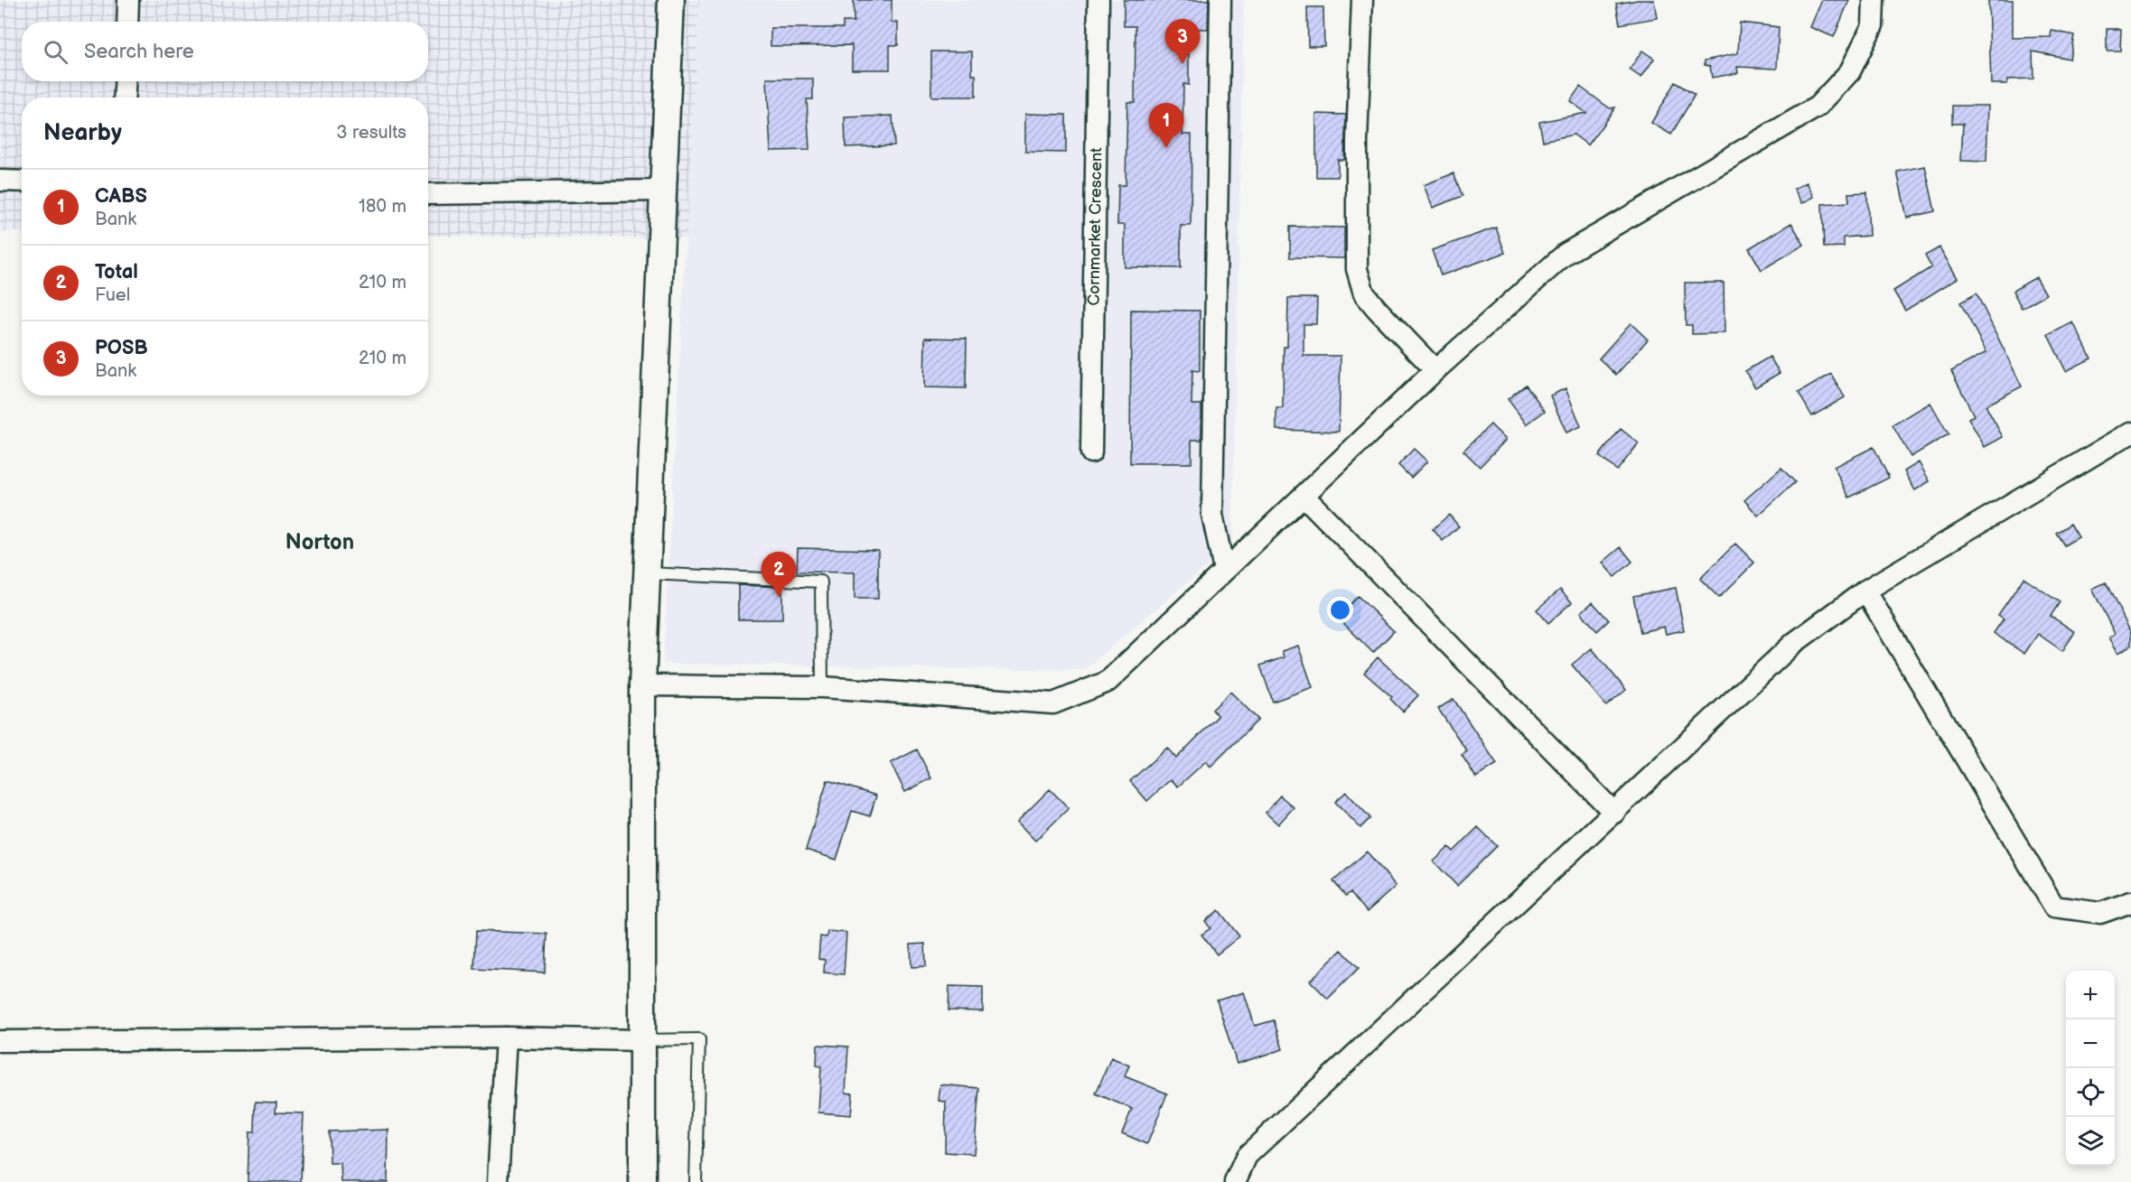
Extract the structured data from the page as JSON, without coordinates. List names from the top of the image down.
{
  "streets": {
    "street": ["Cornmarket Crescent"]
  },
  "districts": ["Norton"],
  "page": {
    "pins": ["3", "1", "2"],
    "search": "Search here",
    "heading": ["Nearby", "3 results"],
    "list": [
      {
        "mark": "1",
        "name": "CABS",
        "note": "Bank",
        "value": "180 m"
      },
      {
        "mark": "2",
        "name": "Total",
        "note": "Fuel",
        "value": "210 m"
      },
      {
        "mark": "3",
        "name": "POSB",
        "note": "Bank",
        "value": "210 m"
      }
    ],
    "map_buttons": ["+", "−"]
  }
}
